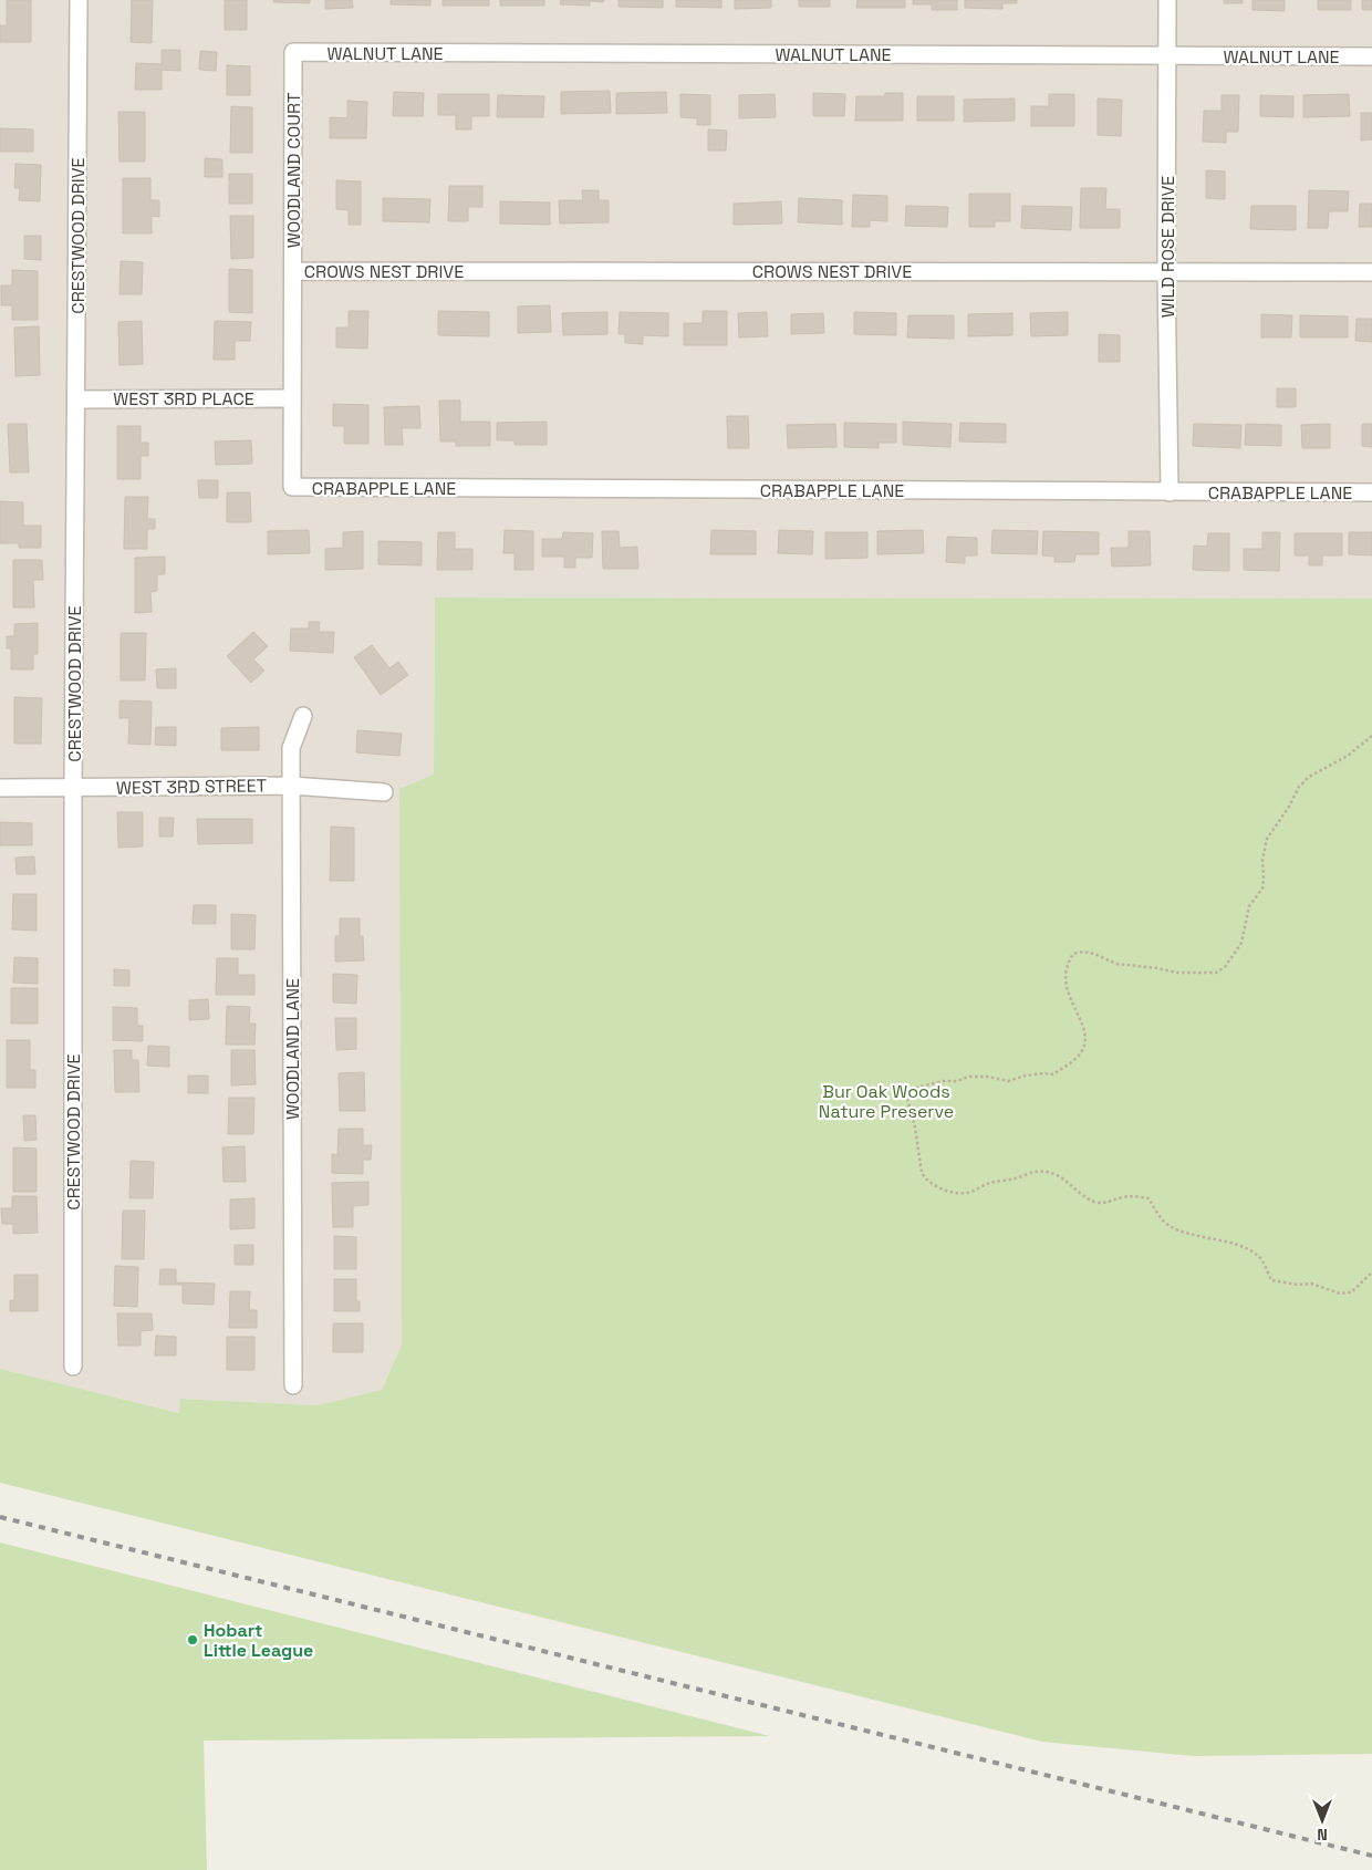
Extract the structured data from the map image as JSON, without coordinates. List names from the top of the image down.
{
  "streets": {
    "street": [
      "WALNUT LANE",
      "WOODLAND COURT",
      "CRESTWOOD DRIVE",
      "WILD ROSE DRIVE",
      "CROWS NEST DRIVE",
      "WEST 3RD PLACE",
      "CRABAPPLE LANE",
      "WEST 3RD STREET",
      "WOODLAND LANE"
    ]
  },
  "crossings": [
    ["WALNUT LANE", "WOODLAND COURT"],
    ["WALNUT LANE", "WILD ROSE DRIVE"],
    ["WOODLAND COURT", "CROWS NEST DRIVE"],
    ["WOODLAND COURT", "WEST 3RD PLACE"],
    ["WOODLAND COURT", "CRABAPPLE LANE"],
    ["CRESTWOOD DRIVE", "WEST 3RD PLACE"],
    ["CRESTWOOD DRIVE", "WEST 3RD STREET"],
    ["WILD ROSE DRIVE", "CROWS NEST DRIVE"],
    ["WILD ROSE DRIVE", "CRABAPPLE LANE"],
    ["WEST 3RD STREET", "WOODLAND LANE"]
  ],
  "parks": ["Bur Oak Woods Nature Preserve"],
  "places": ["Hobart Little League"],
  "north": "bottom"
}
